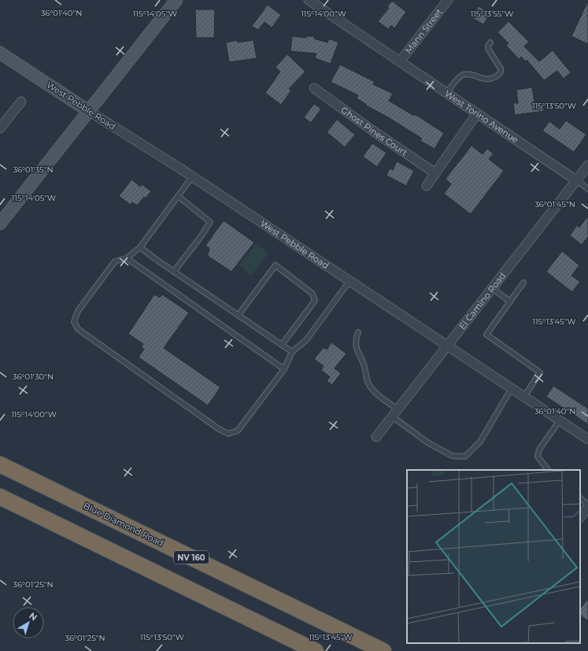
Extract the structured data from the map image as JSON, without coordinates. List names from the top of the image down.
{
  "streets": {
    "highway": ["Blue Diamond Road", "NV 160"],
    "street": [
      "Mann Street",
      "West Pebble Road",
      "West Torino Avenue",
      "Ghost Pines Court",
      "El Camino Road"
    ]
  },
  "crossings": [
    ["Mann Street", "West Torino Avenue"],
    ["West Pebble Road", "El Camino Road"],
    ["West Torino Avenue", "El Camino Road"]
  ],
  "north": "top right",
  "coordinates": [
    "36°01'40\"N",
    "115°14'00\"W",
    "115°14'05\"W",
    "115°13'55\"W",
    "115°13'50\"W",
    "36°01'35\"N",
    "36°01'45\"N",
    "115°13'45\"W",
    "36°01'30\"N",
    "36°01'25\"N"
  ]
}
